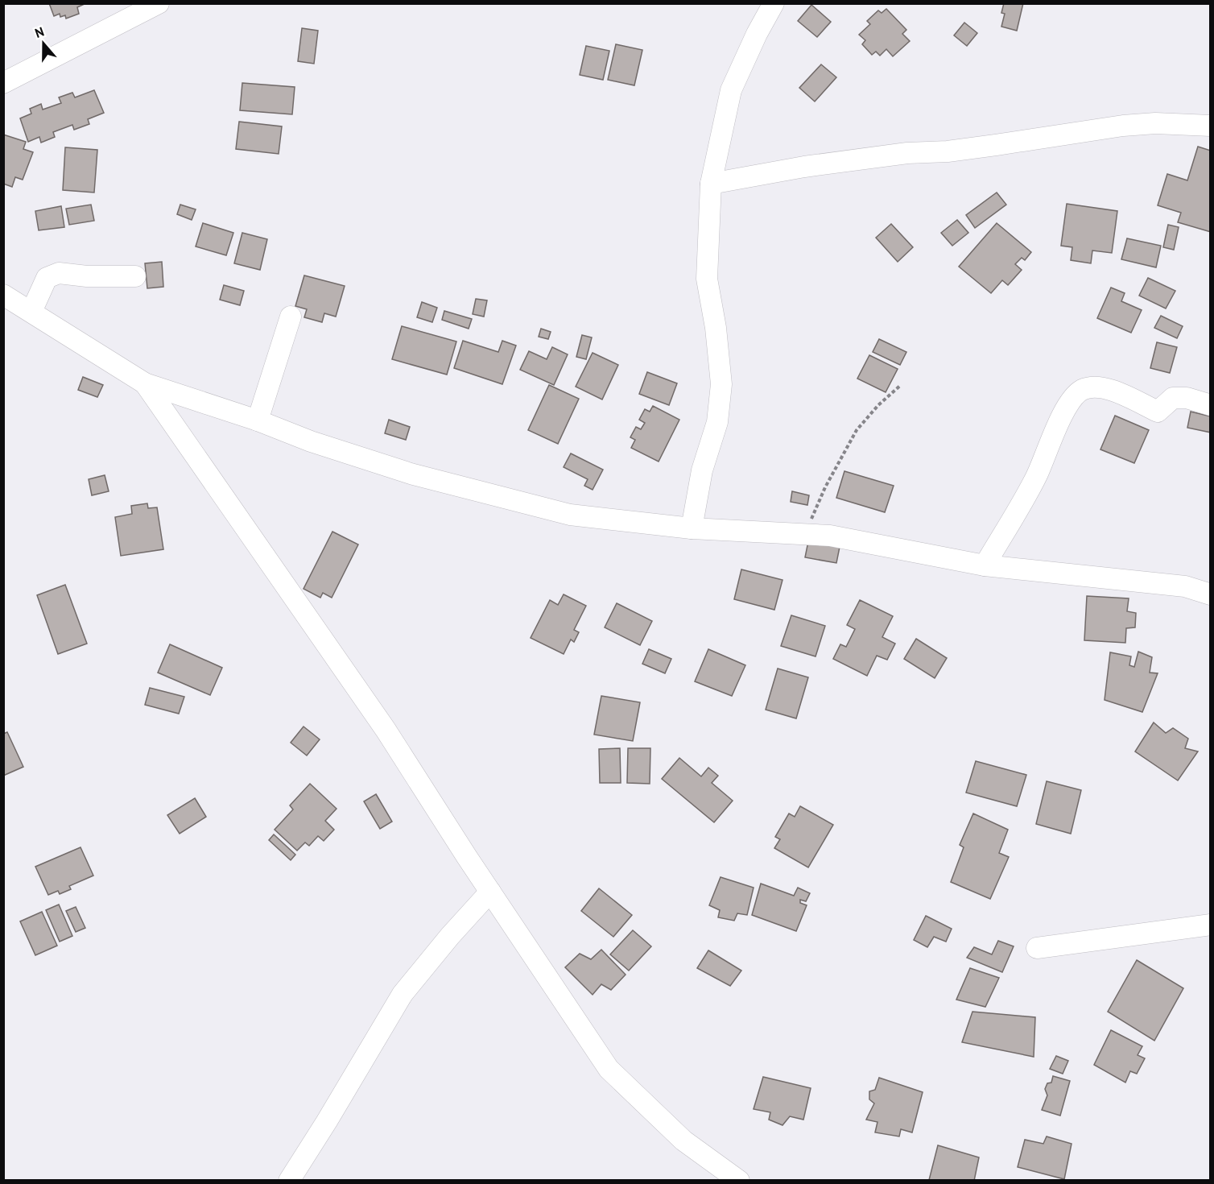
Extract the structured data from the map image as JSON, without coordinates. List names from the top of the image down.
{
  "north": "top"
}
